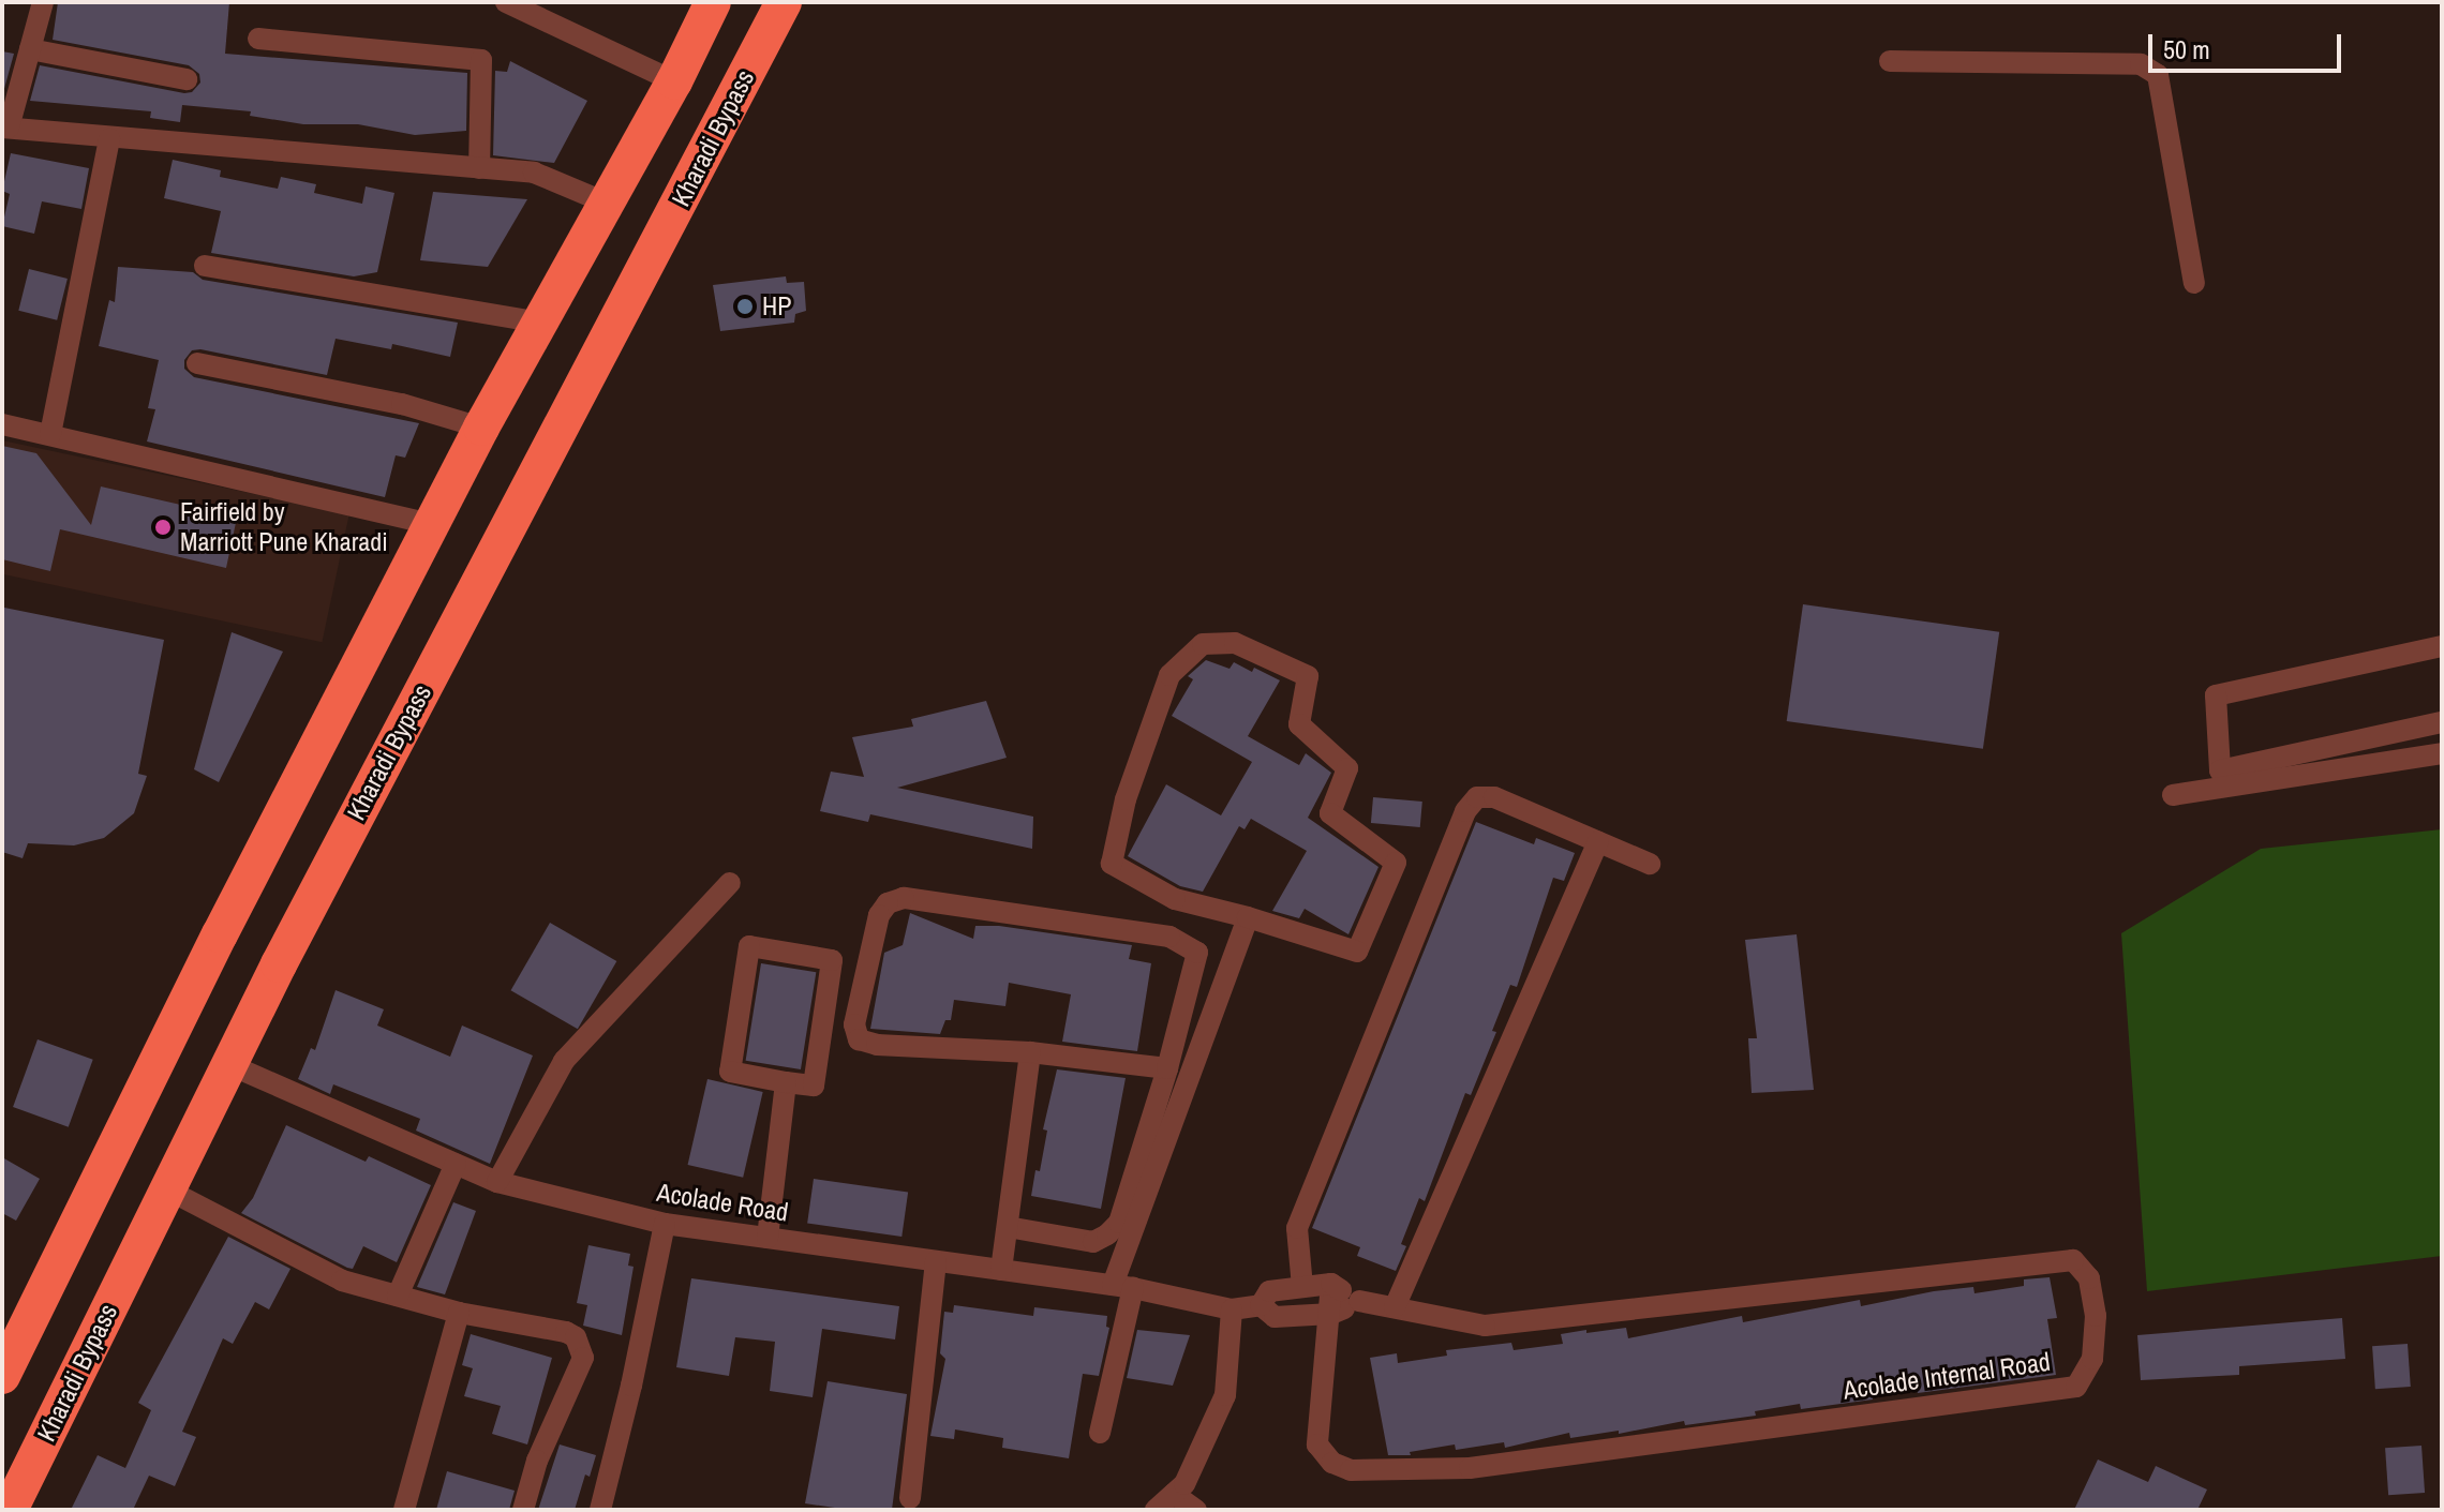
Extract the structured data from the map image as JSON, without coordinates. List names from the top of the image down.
{
  "streets": {
    "highway": ["Kharadi Bypass"],
    "street": ["Acolade Road", "Acolade Internal Road"]
  },
  "crossings": [
    ["Kharadi Bypass", "Acolade Road"]
  ],
  "places": ["HP", "Fairfield by Marriott Pune Kharadi"],
  "scale_bar": "50 m"
}
